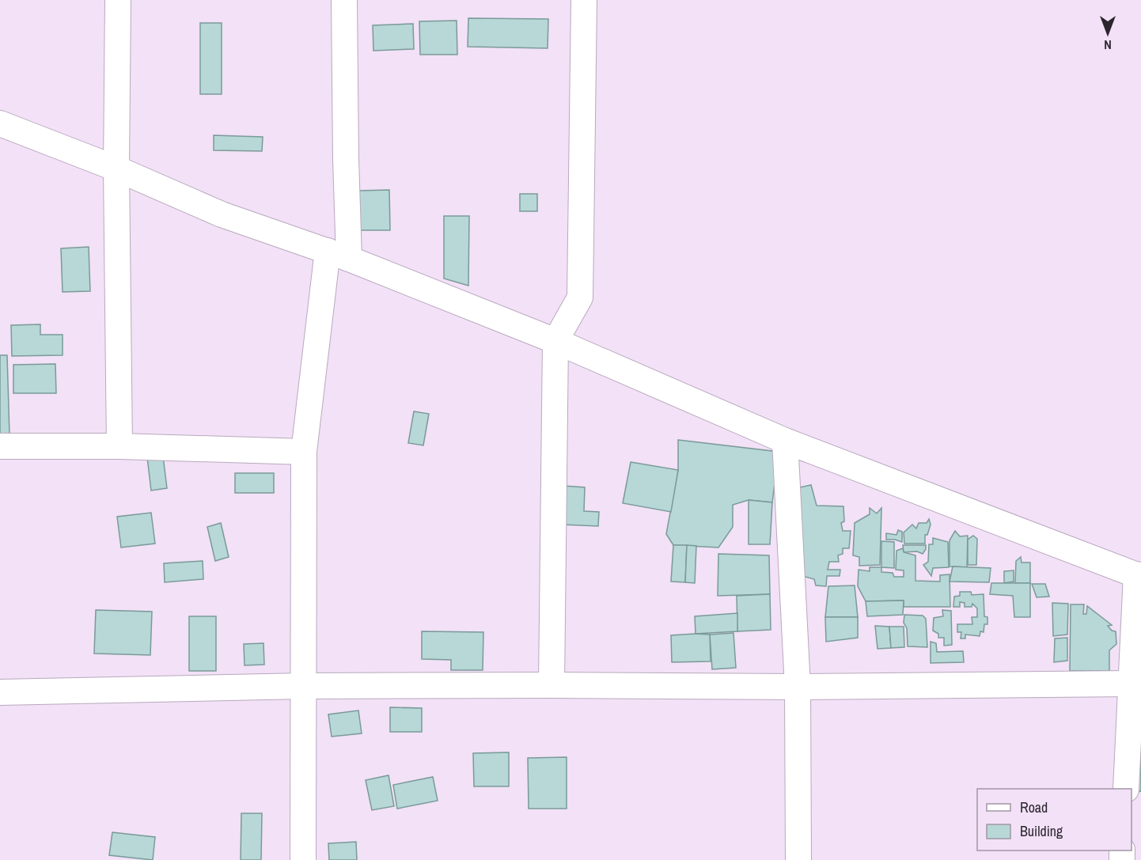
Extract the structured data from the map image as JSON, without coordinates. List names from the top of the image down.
{
  "legend": ["Road", "Building"],
  "north": "bottom"
}
